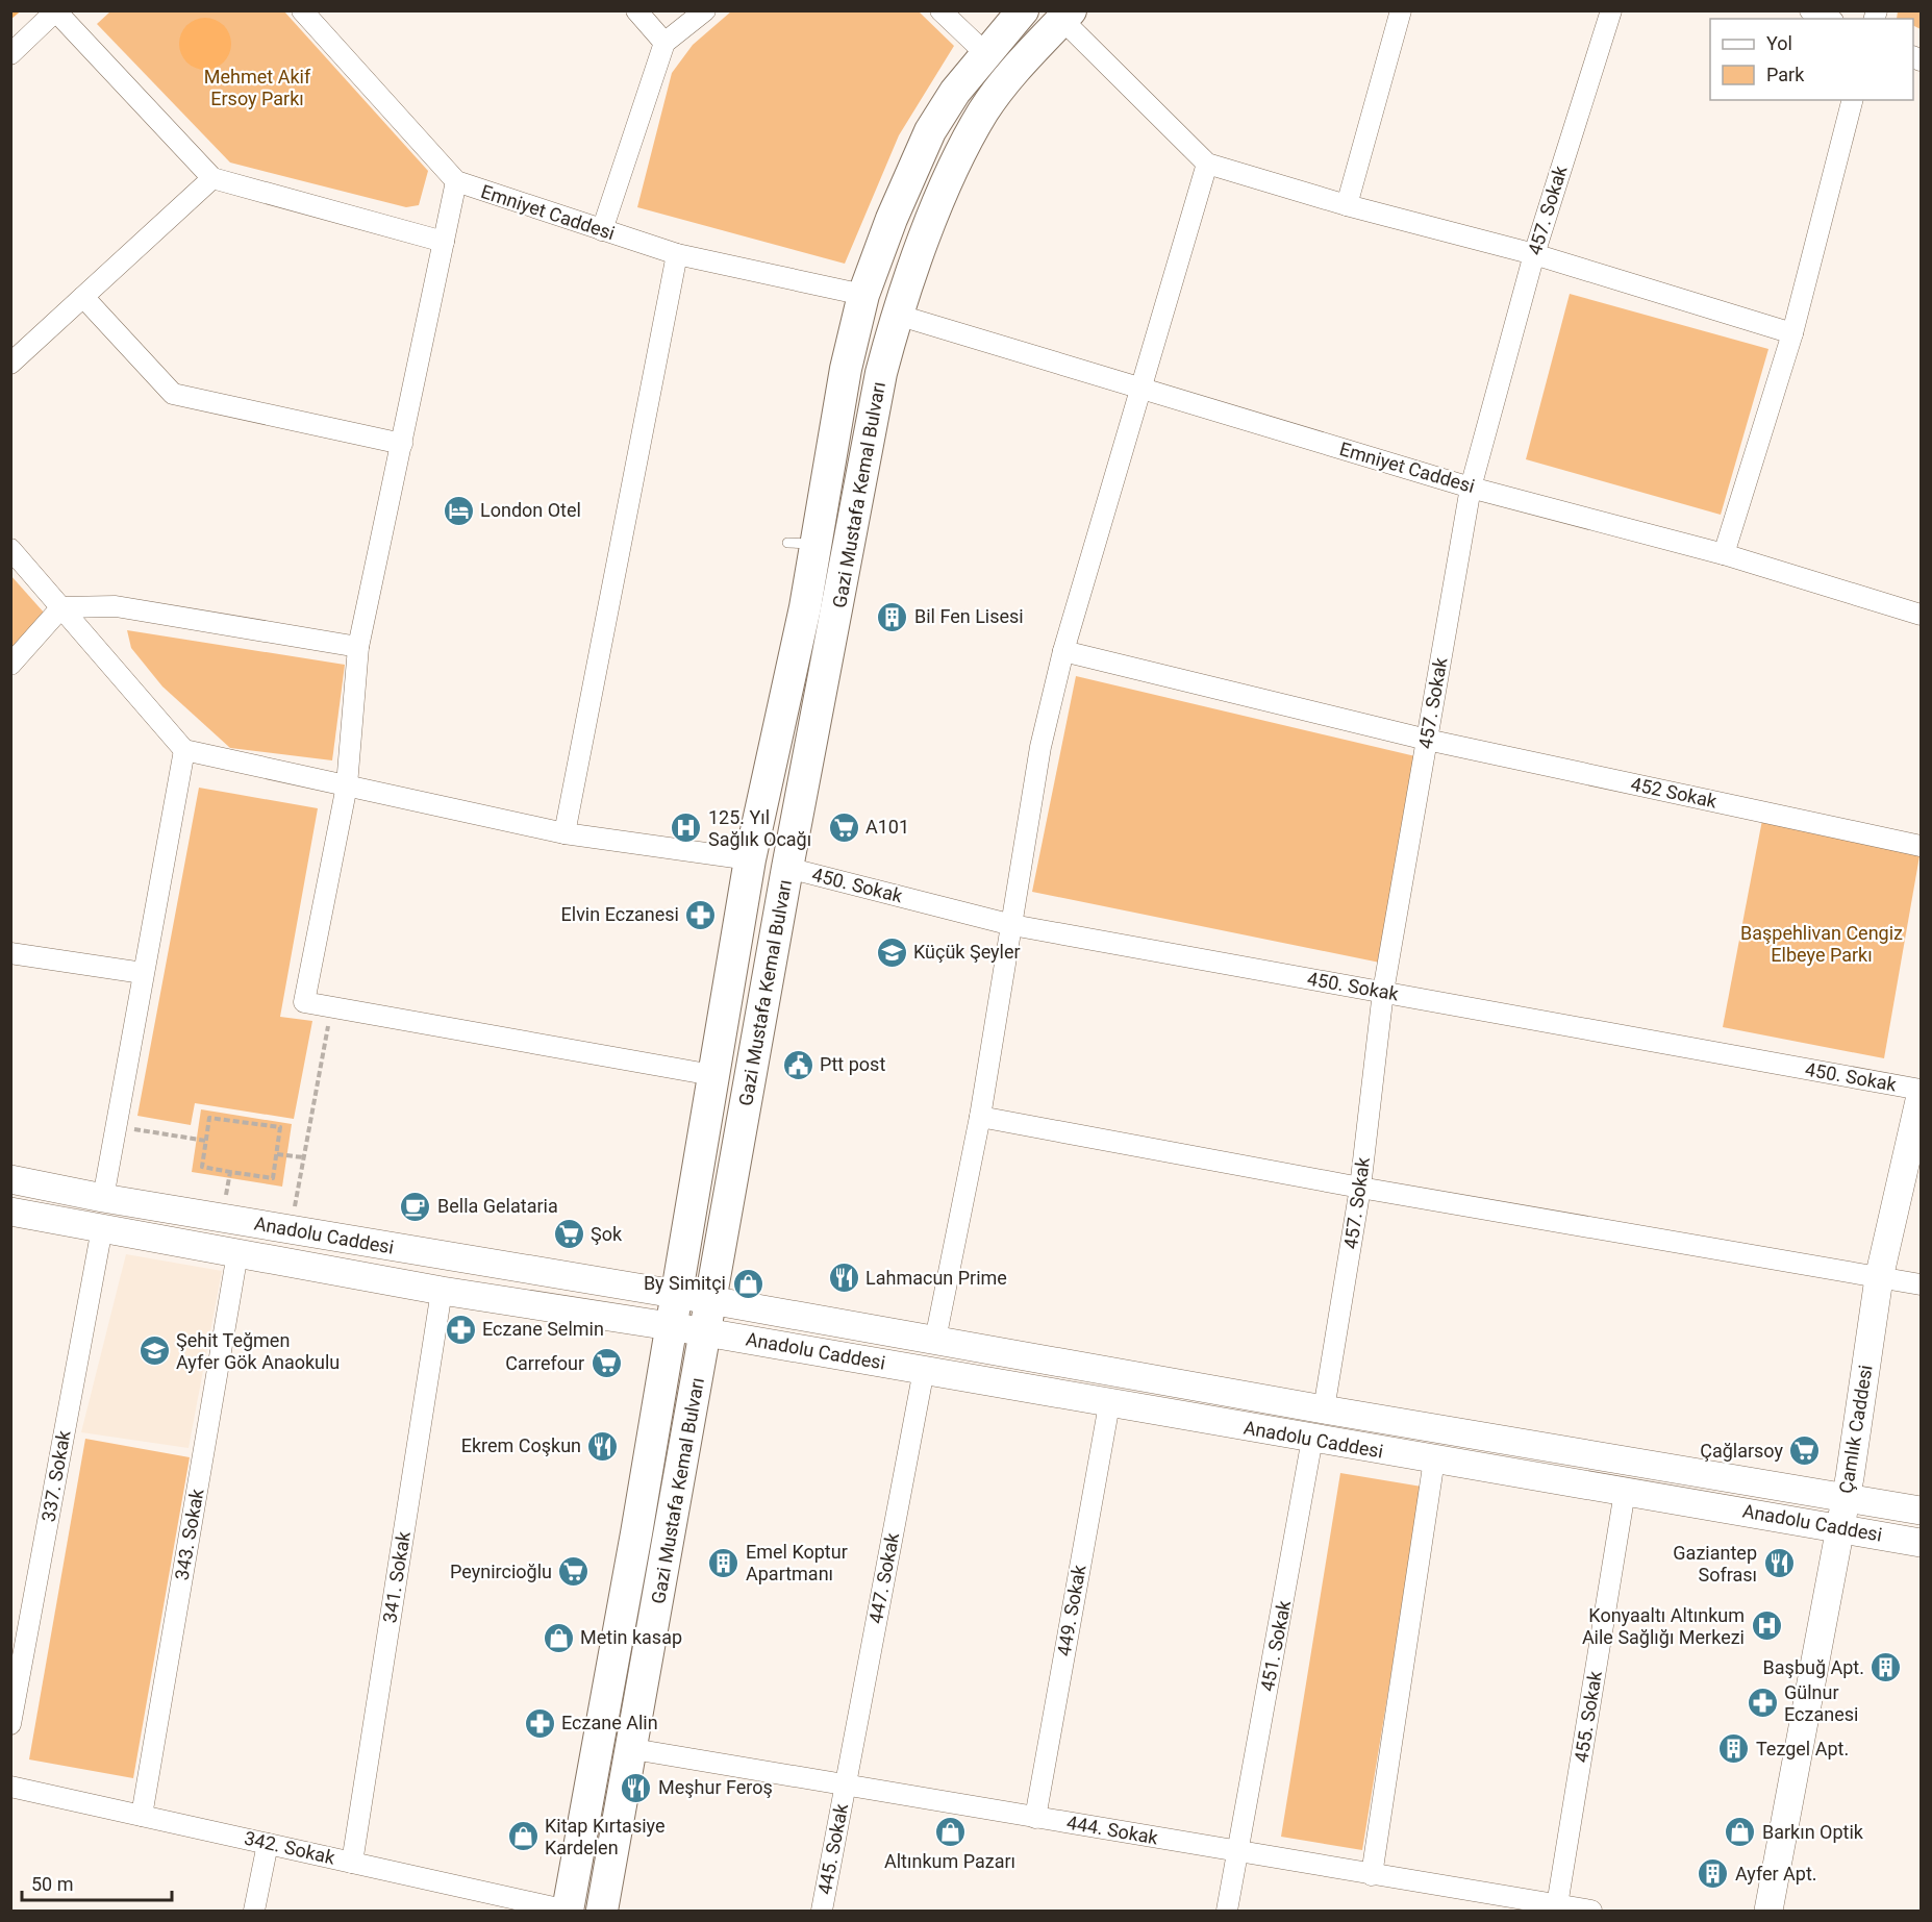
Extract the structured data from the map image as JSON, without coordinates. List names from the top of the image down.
{
  "streets": {
    "main road": ["Gazi Mustafa Kemal Bulvarı", "Anadolu Caddesi", "Çamlık Caddesi"],
    "street": [
      "457. Sokak",
      "Emniyet Caddesi",
      "452 Sokak",
      "450. Sokak",
      "337. Sokak",
      "343. Sokak",
      "341. Sokak",
      "447. Sokak",
      "449. Sokak",
      "451. Sokak",
      "455. Sokak",
      "444. Sokak",
      "342. Sokak",
      "445. Sokak"
    ]
  },
  "crossings": [
    ["457. Sokak", "Emniyet Caddesi"],
    ["457. Sokak", "452 Sokak"],
    ["457. Sokak", "450. Sokak"],
    ["457. Sokak", "Anadolu Caddesi"],
    ["Emniyet Caddesi", "Gazi Mustafa Kemal Bulvarı"],
    ["Gazi Mustafa Kemal Bulvarı", "450. Sokak"],
    ["Gazi Mustafa Kemal Bulvarı", "Anadolu Caddesi"],
    ["Gazi Mustafa Kemal Bulvarı", "444. Sokak"],
    ["Gazi Mustafa Kemal Bulvarı", "342. Sokak"],
    ["Anadolu Caddesi", "Çamlık Caddesi"],
    ["Anadolu Caddesi", "337. Sokak"],
    ["Anadolu Caddesi", "343. Sokak"],
    ["Anadolu Caddesi", "341. Sokak"],
    ["Anadolu Caddesi", "447. Sokak"],
    ["Anadolu Caddesi", "449. Sokak"],
    ["Anadolu Caddesi", "451. Sokak"],
    ["Anadolu Caddesi", "455. Sokak"],
    ["343. Sokak", "342. Sokak"],
    ["341. Sokak", "342. Sokak"],
    ["447. Sokak", "444. Sokak"],
    ["447. Sokak", "445. Sokak"],
    ["449. Sokak", "444. Sokak"],
    ["451. Sokak", "444. Sokak"],
    ["455. Sokak", "444. Sokak"],
    ["444. Sokak", "445. Sokak"]
  ],
  "parks": ["Mehmet Akif Ersoy Parkı", "Başpehlivan Cengiz Elbeye Parkı"],
  "places": {
    "hotel": ["London Otel"],
    "building": [
      "Bil Fen Lisesi",
      "Emel Koptur Apartmanı",
      "Başbuğ Apt.",
      "Tezgel Apt.",
      "Ayfer Apt."
    ],
    "supermarket": [
      "A101",
      "Şok",
      "Carrefour",
      "Çağlarsoy",
      "Peynircioğlu"
    ],
    "hospital": ["125. Yıl Sağlık Ocağı", "Konyaaltı Altınkum Aile Sağlığı Merkezi"],
    "pharmacy": [
      "Elvin Eczanesi",
      "Eczane Selmin",
      "Gülnur Eczanesi",
      "Eczane Alin"
    ],
    "school or university": ["Küçük Şeyler", "Şehit Teğmen Ayfer Gök Anaokulu"],
    "public building": ["Ptt post"],
    "cafe": ["Bella Gelataria"],
    "restaurant": [
      "Lahmacun Prime",
      "Ekrem Coşkun",
      "Gaziantep Sofrası",
      "Meşhur Feroş"
    ],
    "shop": [
      "By Simitçi",
      "Metin kasap",
      "Altınkum Pazarı",
      "Barkın Optik",
      "Kitap Kırtasiye Kardelen"
    ]
  },
  "legend": ["Yol", "Park"],
  "scale_bar": "50 m"
}
